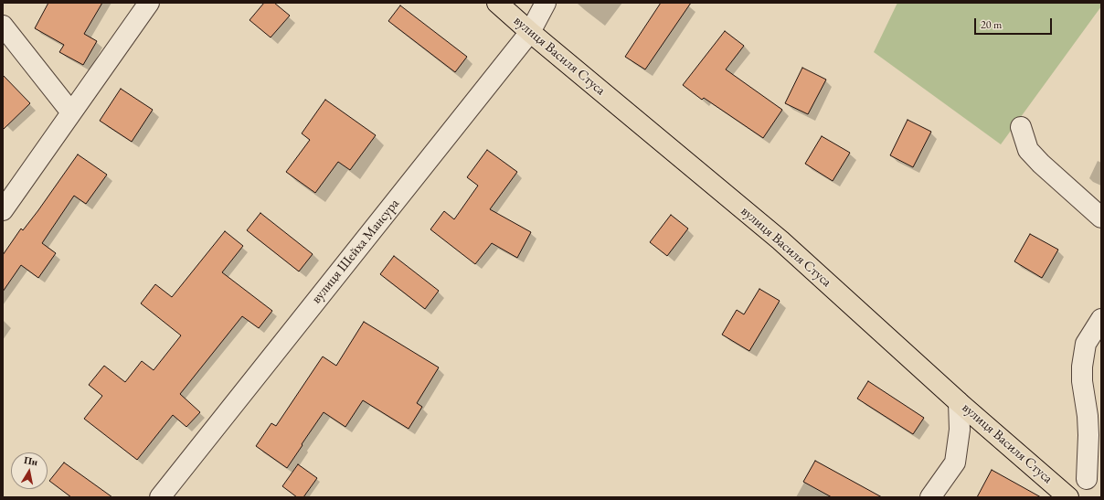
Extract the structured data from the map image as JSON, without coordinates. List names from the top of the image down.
{
  "streets": {
    "main road": ["вулиця Василя Стуса"],
    "street": ["вулиця Шейха Мансура"]
  },
  "crossings": [
    ["вулиця Василя Стуса", "вулиця Шейха Мансура"]
  ],
  "scale_bar": "20 m",
  "north": "top"
}
